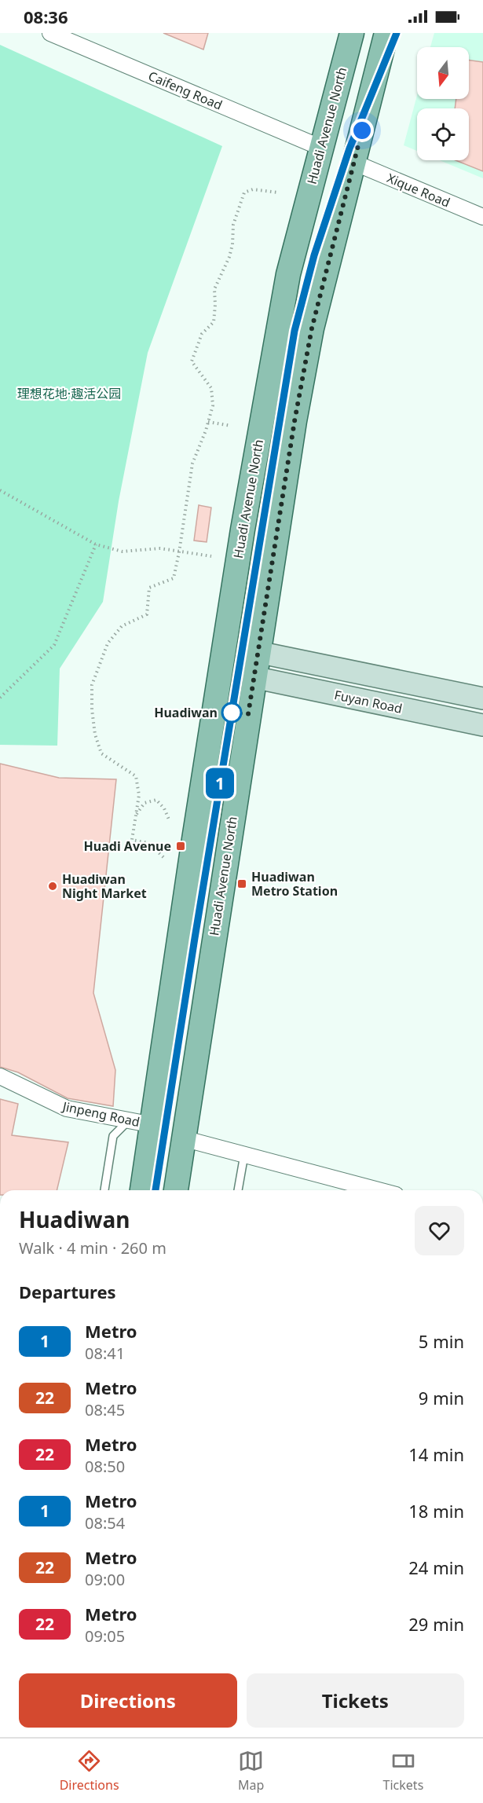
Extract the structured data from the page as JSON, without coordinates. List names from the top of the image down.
{
  "streets": {
    "main road": ["Huadi Avenue North"],
    "street": [
      "Caifeng Road",
      "Xique Road",
      "Fuyan Road",
      "Jinpeng Road"
    ]
  },
  "crossings": [
    ["Caifeng Road", "Huadi Avenue North"],
    ["Huadi Avenue North", "Xique Road"],
    ["Huadi Avenue North", "Fuyan Road"],
    ["Huadi Avenue North", "Jinpeng Road"]
  ],
  "parks": ["理想花地·趣活公园"],
  "places": {
    "other": ["Huadiwan", "Huadiwan Night Market"],
    "transit": ["Huadi Avenue", "Huadiwan Metro Station"]
  },
  "lines": ["metro line 1"],
  "north": "bottom",
  "page": {
    "status": "08:36",
    "on_map": "1",
    "heading": [
      ["Huadiwan", "Walk · 4 min · 260 m"],
      "Departures"
    ],
    "list": [
      {
        "mark": "1",
        "name": "Metro",
        "note": "08:41",
        "value": "5 min"
      },
      {
        "mark": "22",
        "name": "Metro",
        "note": "08:45",
        "value": "9 min"
      },
      {
        "mark": "22",
        "name": "Metro",
        "note": "08:50",
        "value": "14 min"
      },
      {
        "mark": "1",
        "name": "Metro",
        "note": "08:54",
        "value": "18 min"
      },
      {
        "mark": "22",
        "name": "Metro",
        "note": "09:00",
        "value": "24 min"
      },
      {
        "mark": "22",
        "name": "Metro",
        "note": "09:05",
        "value": "29 min"
      }
    ],
    "buttons": ["Directions", "Tickets"],
    "tabs": ["Directions", "Map", "Tickets"]
  }
}
